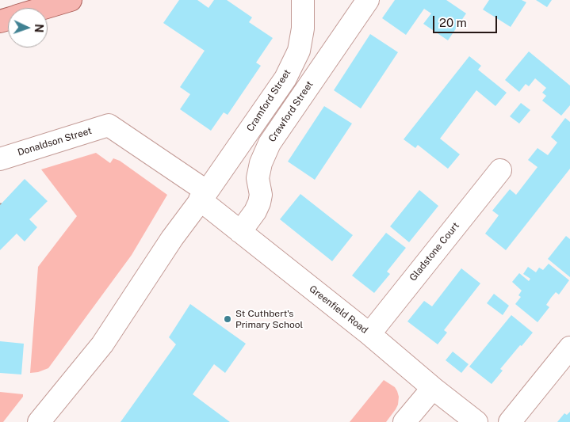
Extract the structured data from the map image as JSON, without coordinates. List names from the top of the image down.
{
  "streets": {
    "street": [
      "Cramford Street",
      "Crawford Street",
      "Donaldson Street",
      "Gladstone Court",
      "Greenfield Road"
    ]
  },
  "crossings": [
    ["Cramford Street", "Greenfield Road"],
    ["Crawford Street", "Greenfield Road"],
    ["Donaldson Street", "Greenfield Road"],
    ["Gladstone Court", "Greenfield Road"]
  ],
  "places": ["St Cuthbert's Primary School"],
  "scale_bar": "20 m",
  "north": "right"
}
